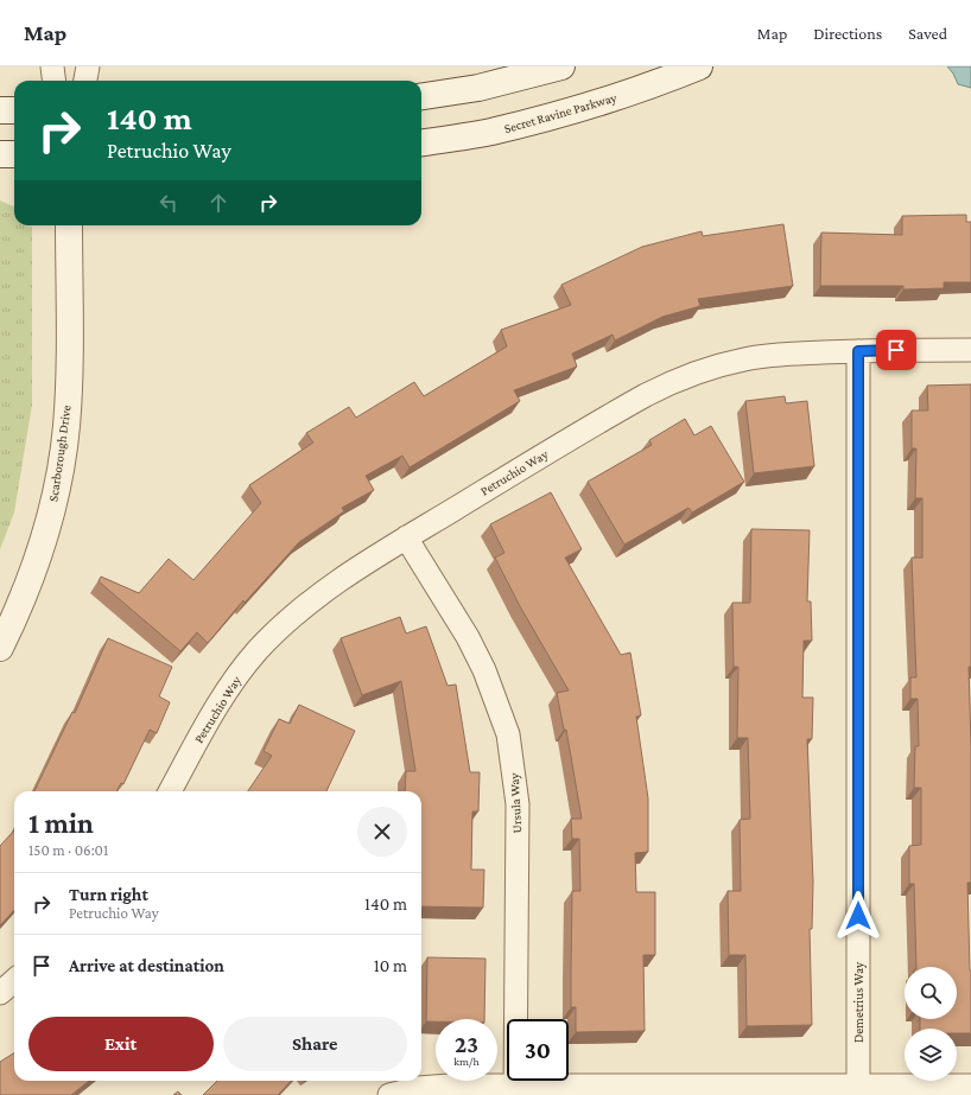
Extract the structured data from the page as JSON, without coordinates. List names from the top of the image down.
{
  "streets": {
    "main road": ["Secret Ravine Parkway", "Scarborough Drive"],
    "street": ["Petruchio Way", "Ursula Way", "Demetrius Way"]
  },
  "crossings": [
    ["Petruchio Way", "Ursula Way"],
    ["Petruchio Way", "Demetrius Way"]
  ],
  "page": {
    "header": "Map",
    "nav": ["Map", "Directions", "Saved"],
    "turn": ["140 m", "Petruchio Way"],
    "heading": ["1 min", "150 m · 06:01"],
    "list": [
      {
        "name": "Turn right",
        "note": "Petruchio Way",
        "value": "140 m"
      },
      {
        "name": "Arrive at destination",
        "value": "10 m"
      }
    ],
    "buttons": ["Exit", "Share"],
    "speed": "23 km/h",
    "limit": "30"
  }
}
